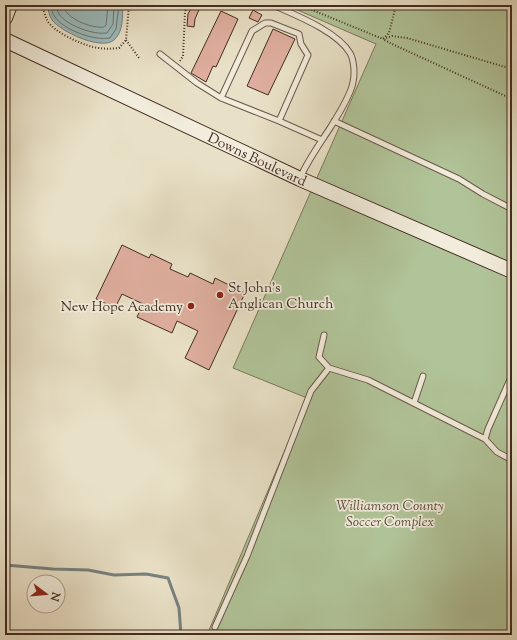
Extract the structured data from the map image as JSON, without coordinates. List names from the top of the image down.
{
  "streets": {
    "street": ["Downs Boulevard"]
  },
  "parks": ["Williamson County Soccer Complex"],
  "places": ["St John's Anglican Church", "New Hope Academy"],
  "north": "right"
}
